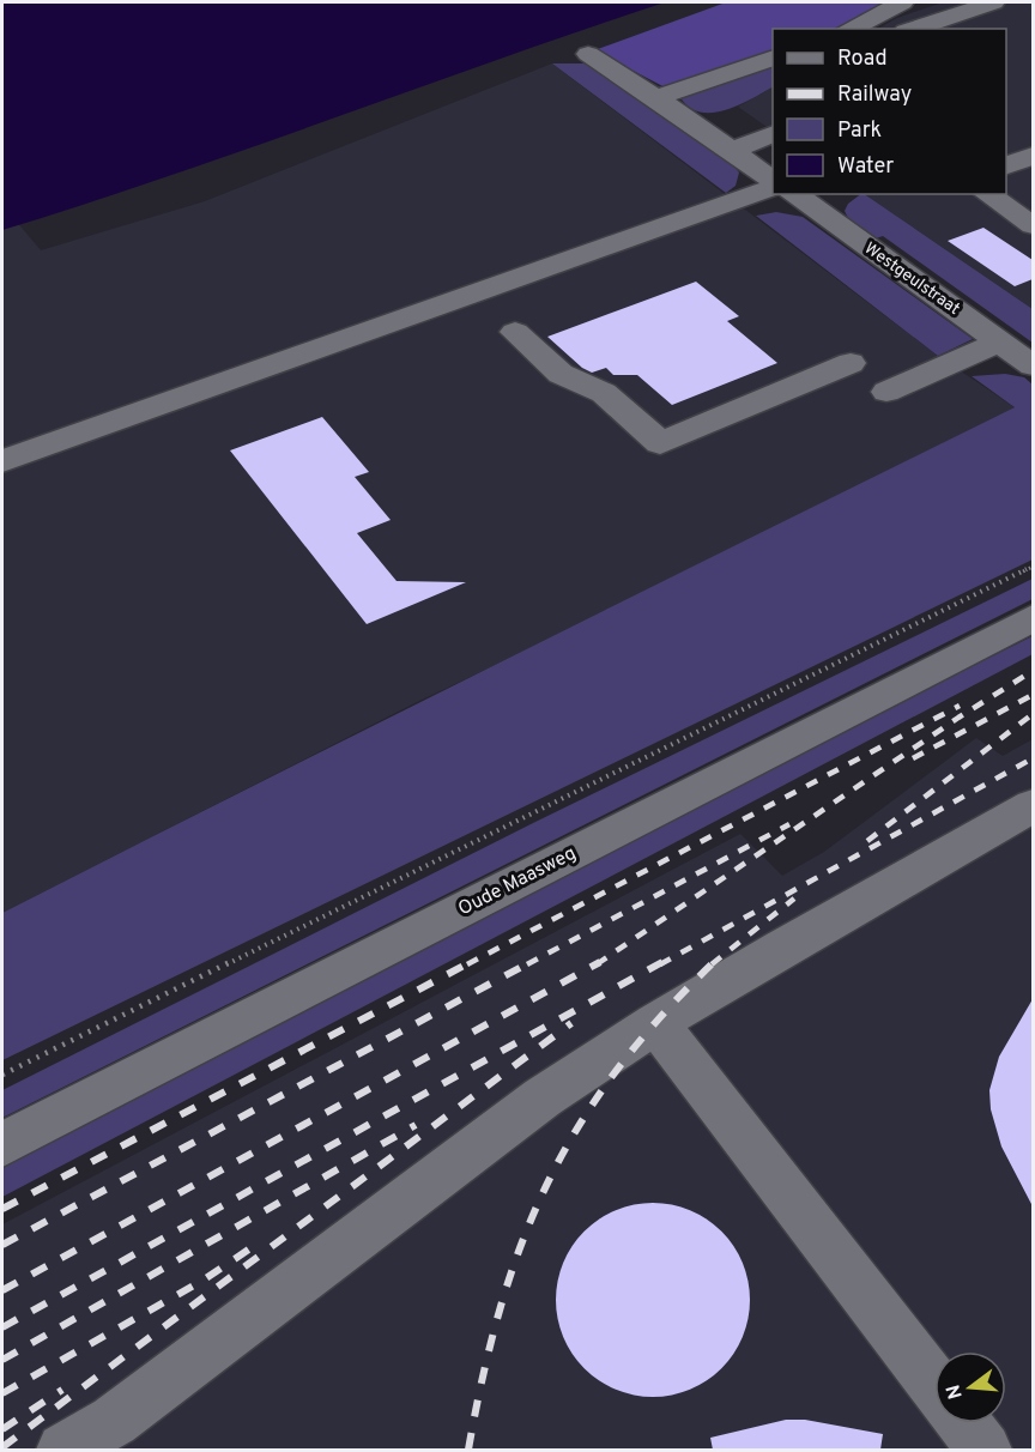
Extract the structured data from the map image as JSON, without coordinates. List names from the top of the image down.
{
  "streets": {
    "street": ["Westgeulstraat", "Oude Maasweg"]
  },
  "legend": [
    "Road",
    "Railway",
    "Park",
    "Water"
  ],
  "north": "left"
}
